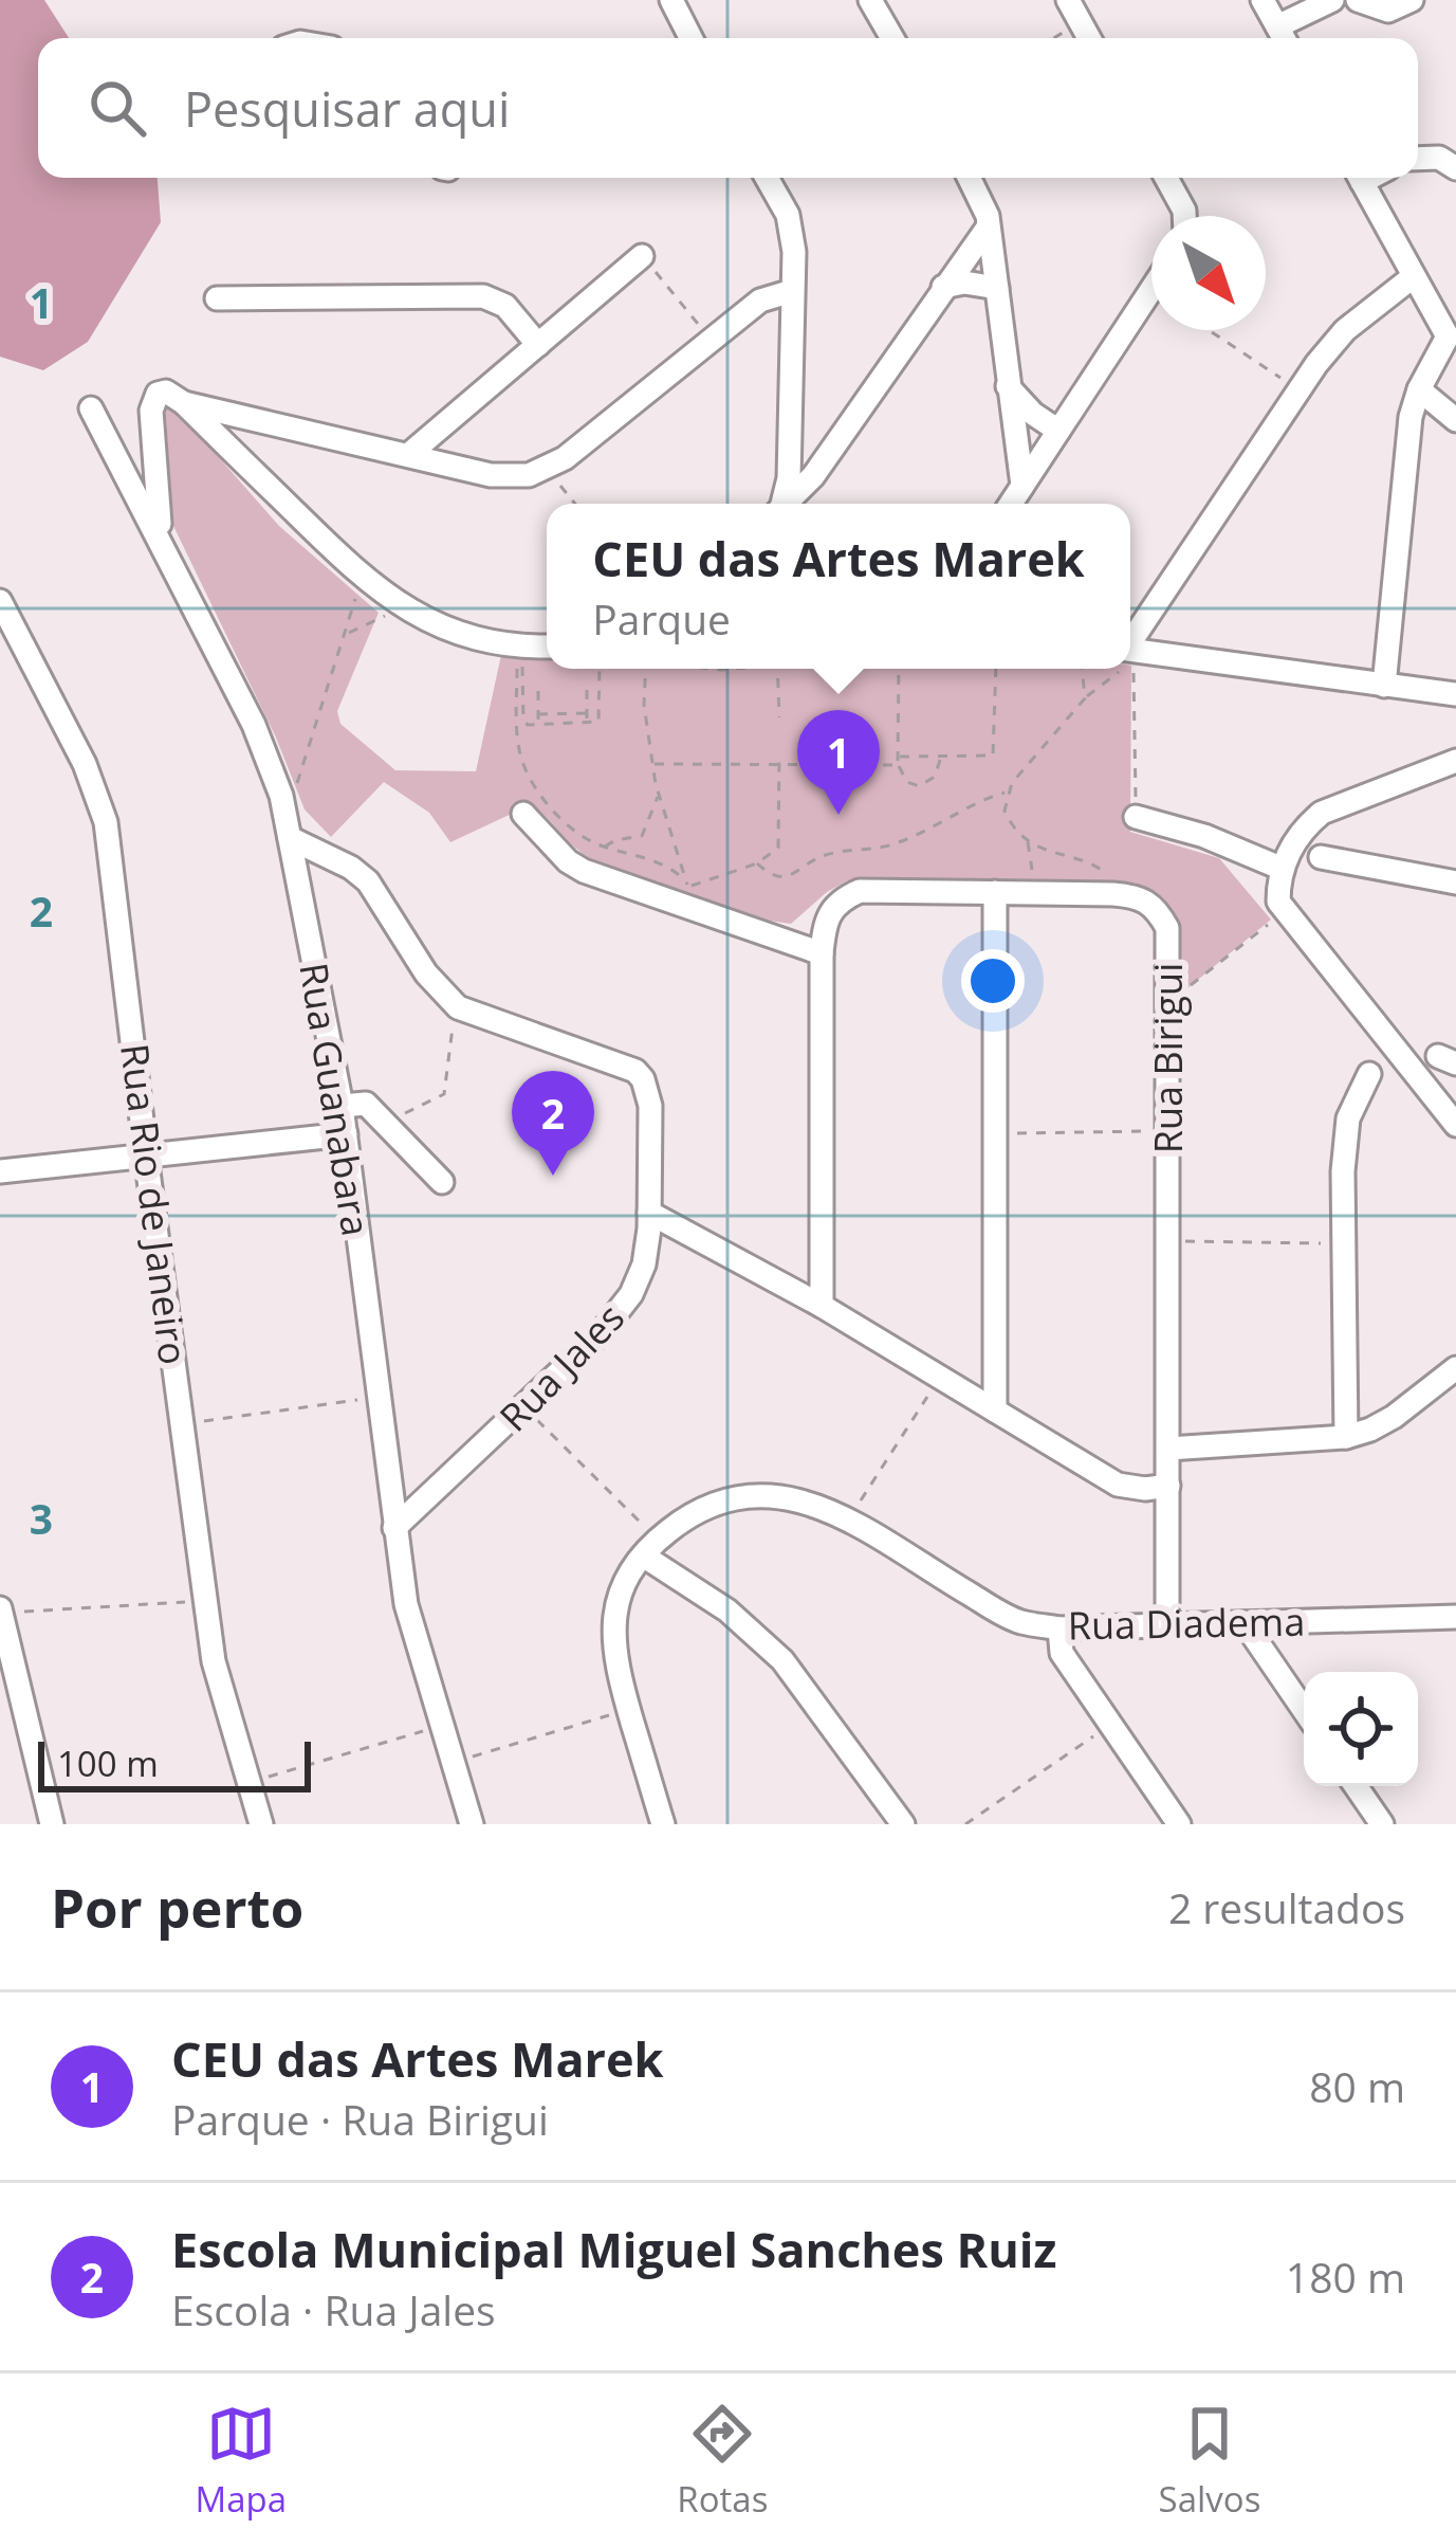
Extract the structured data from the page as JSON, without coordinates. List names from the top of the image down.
{
  "streets": {
    "street": [
      "Rua Birigui",
      "Rua Guanabara",
      "Rua Rio de Janeiro",
      "Rua Jales",
      "Rua Diadema"
    ]
  },
  "crossings": [
    ["Rua Birigui", "Rua Diadema"],
    ["Rua Guanabara", "Rua Jales"]
  ],
  "scale_bar": "100 m",
  "north": "bottom right",
  "page": {
    "search": "Pesquisar aqui",
    "popup": ["CEU das Artes Marek", "Parque"],
    "pins": ["1", "2"],
    "scale": "100 m",
    "heading": ["Por perto", "2 resultados"],
    "list": [
      {
        "mark": "1",
        "name": "CEU das Artes Marek",
        "note": "Parque · Rua Birigui",
        "value": "80 m"
      },
      {
        "mark": "2",
        "name": "Escola Municipal Miguel Sanches Ruiz",
        "note": "Escola · Rua Jales",
        "value": "180 m"
      }
    ],
    "nav": ["Mapa", "Rotas", "Salvos"]
  },
  "grid": {
    "rows": ["1", "2", "3"]
  }
}
